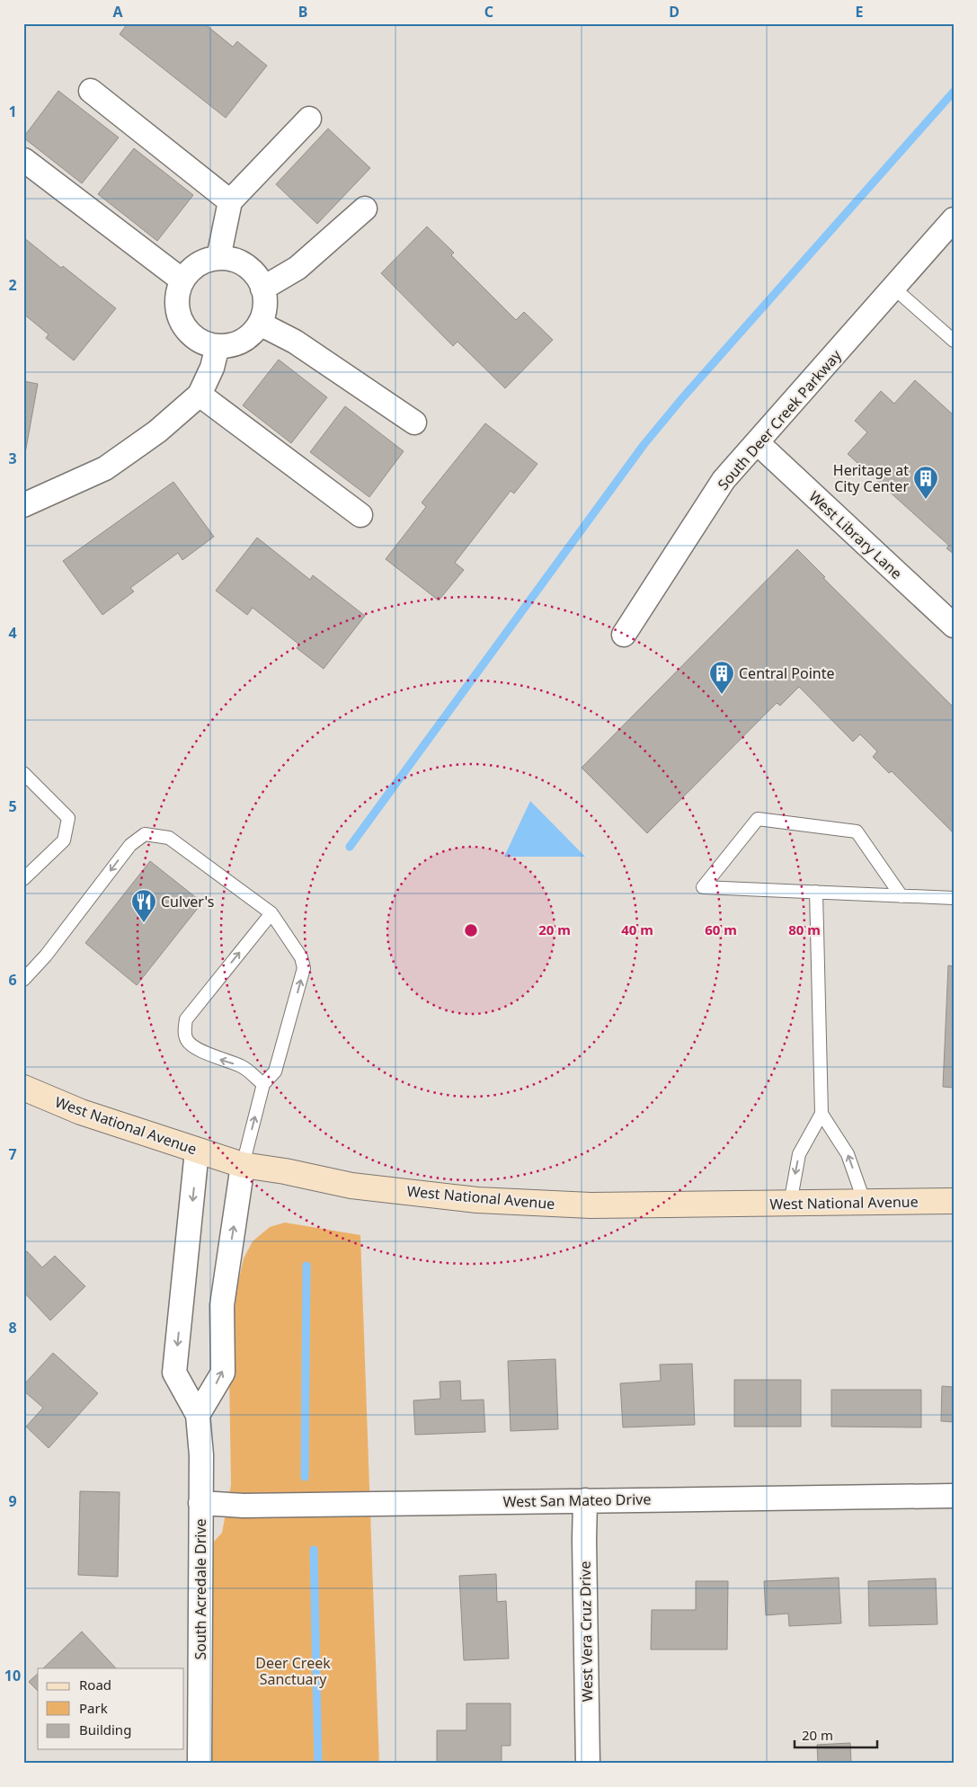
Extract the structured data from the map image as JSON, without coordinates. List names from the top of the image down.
{
  "streets": {
    "main road": ["West National Avenue"],
    "street": [
      "South Deer Creek Parkway",
      "West Library Lane",
      "West San Mateo Drive",
      "South Acredale Drive",
      "West Vera Cruz Drive"
    ]
  },
  "crossings": [
    ["South Deer Creek Parkway", "West Library Lane"],
    ["West National Avenue", "South Acredale Drive"],
    ["West San Mateo Drive", "South Acredale Drive"],
    ["West San Mateo Drive", "West Vera Cruz Drive"]
  ],
  "parks": ["Deer Creek Sanctuary"],
  "places": {
    "building": ["Heritage at City Center", "Central Pointe"],
    "restaurant": ["Culver's"]
  },
  "legend": ["Road", "Park", "Building"],
  "scale_bar": "20 m",
  "grid": {
    "columns": [
      "A",
      "B",
      "C",
      "D",
      "E"
    ],
    "rows": [
      "1",
      "2",
      "3",
      "4",
      "5",
      "6",
      "7",
      "8",
      "9",
      "10"
    ]
  },
  "rings": [
    "20 m",
    "40 m",
    "60 m",
    "80 m"
  ]
}
